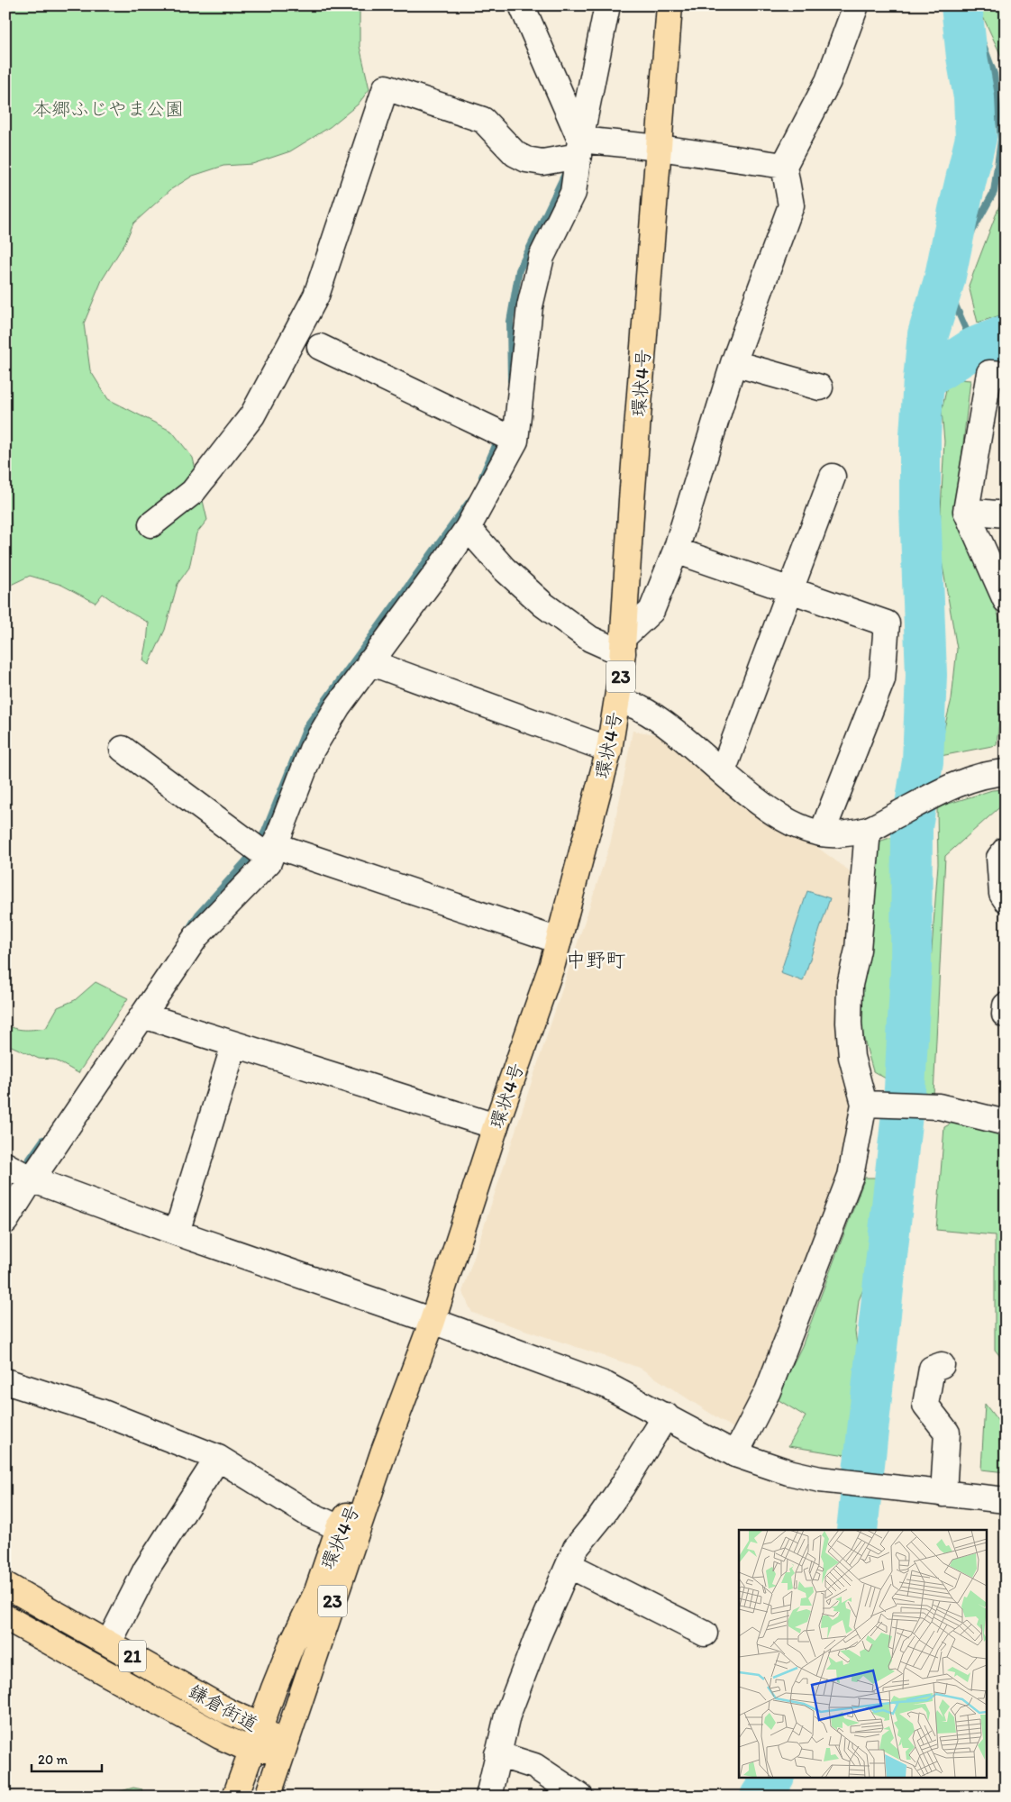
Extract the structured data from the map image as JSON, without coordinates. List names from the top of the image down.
{
  "streets": {
    "main road": [
      "環状4号",
      "23",
      "21",
      "鎌倉街道"
    ]
  },
  "crossings": [
    ["環状4号", "鎌倉街道"]
  ],
  "districts": ["中野町"],
  "parks": ["本郷ふじやま公園"],
  "scale_bar": "20 m"
}
